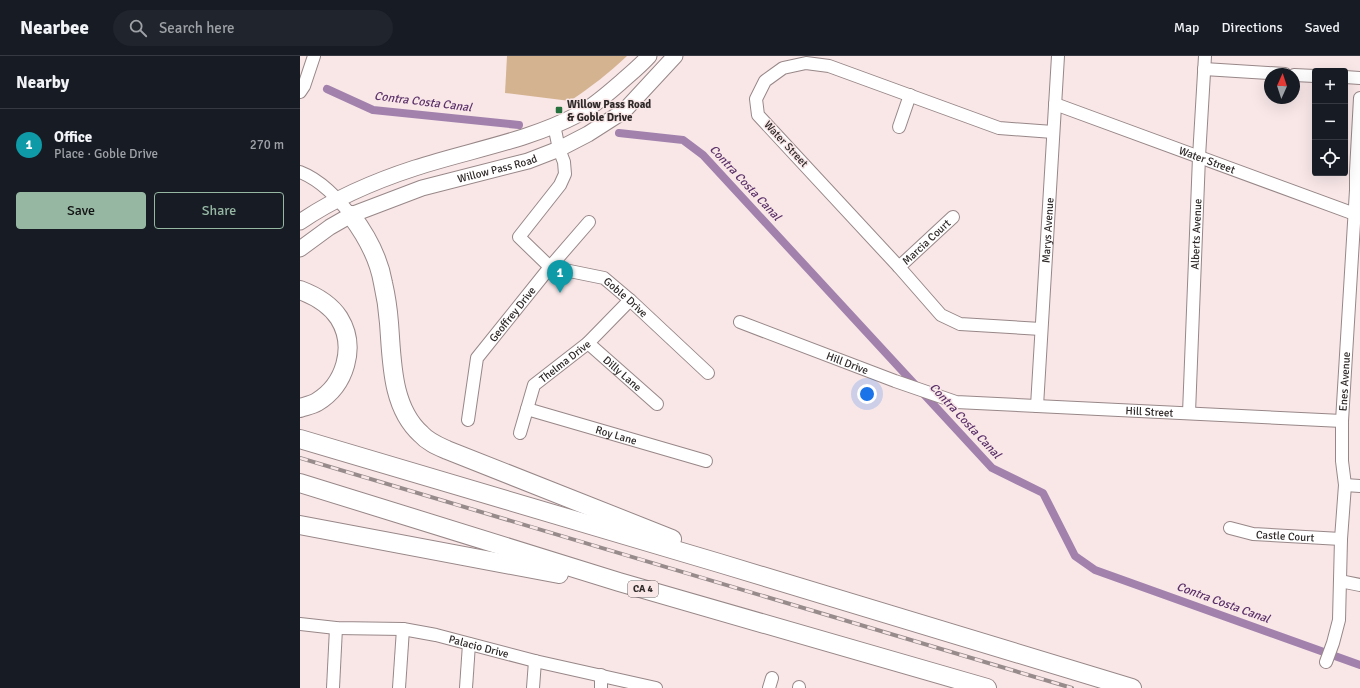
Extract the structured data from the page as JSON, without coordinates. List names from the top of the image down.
{
  "streets": {
    "highway": ["CA 4"],
    "main road": ["Willow Pass Road"],
    "street": [
      "Water Street",
      "Marys Avenue",
      "Alberts Avenue",
      "Marcia Court",
      "Goble Drive",
      "Geoffrey Drive",
      "Thelma Drive",
      "Hill Drive",
      "Dilly Lane",
      "Enes Avenue",
      "Hill Street",
      "Roy Lane",
      "Castle Court",
      "Palacio Drive"
    ]
  },
  "crossings": [
    ["Water Street", "Marys Avenue"],
    ["Water Street", "Alberts Avenue"],
    ["Water Street", "Marcia Court"],
    ["Water Street", "Enes Avenue"],
    ["Marys Avenue", "Hill Street"],
    ["Alberts Avenue", "Hill Street"],
    ["Goble Drive", "Geoffrey Drive"],
    ["Goble Drive", "Thelma Drive"],
    ["Thelma Drive", "Dilly Lane"],
    ["Thelma Drive", "Roy Lane"],
    ["Hill Drive", "Hill Street"],
    ["Enes Avenue", "Hill Street"],
    ["Enes Avenue", "Castle Court"]
  ],
  "water": ["Contra Costa Canal"],
  "places": {
    "transit": ["Willow Pass Road & Goble Drive"]
  },
  "north": "top",
  "page": {
    "header": "Nearbee",
    "search": "Search here",
    "nav": ["Map", "Directions", "Saved"],
    "heading": "Nearby",
    "map_buttons": ["+", "−"],
    "list": [
      {
        "mark": "1",
        "name": "Office",
        "note": "Place · Goble Drive",
        "value": "270 m"
      }
    ],
    "buttons": ["Save", "Share"],
    "pins": "1"
  }
}
